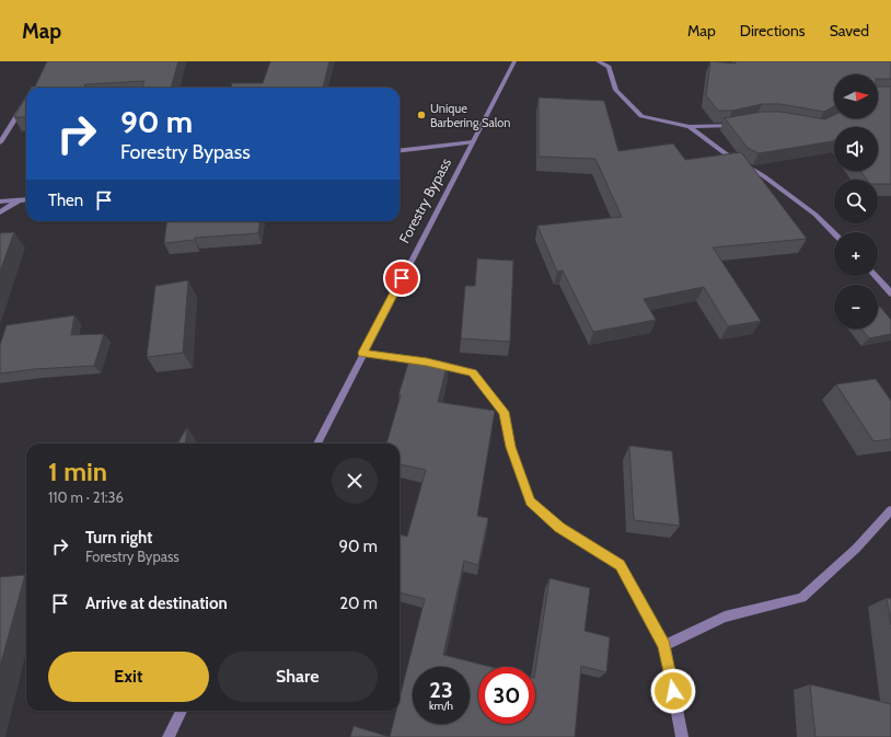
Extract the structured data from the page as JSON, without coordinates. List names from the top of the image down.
{
  "streets": {
    "street": ["Forestry Bypass"]
  },
  "places": ["Unique Barbering Salon"],
  "north": "right",
  "page": {
    "header": "Map",
    "nav": ["Map", "Directions", "Saved"],
    "map_buttons": ["+", "−"],
    "turn": ["90 m", "Forestry Bypass"],
    "then": "Then",
    "heading": ["1 min", "110 m · 21:36"],
    "list": [
      {
        "name": "Turn right",
        "note": "Forestry Bypass",
        "value": "90 m"
      },
      {
        "name": "Arrive at destination",
        "value": "20 m"
      }
    ],
    "buttons": ["Exit", "Share"],
    "speed": "23 km/h",
    "limit": "30"
  }
}
